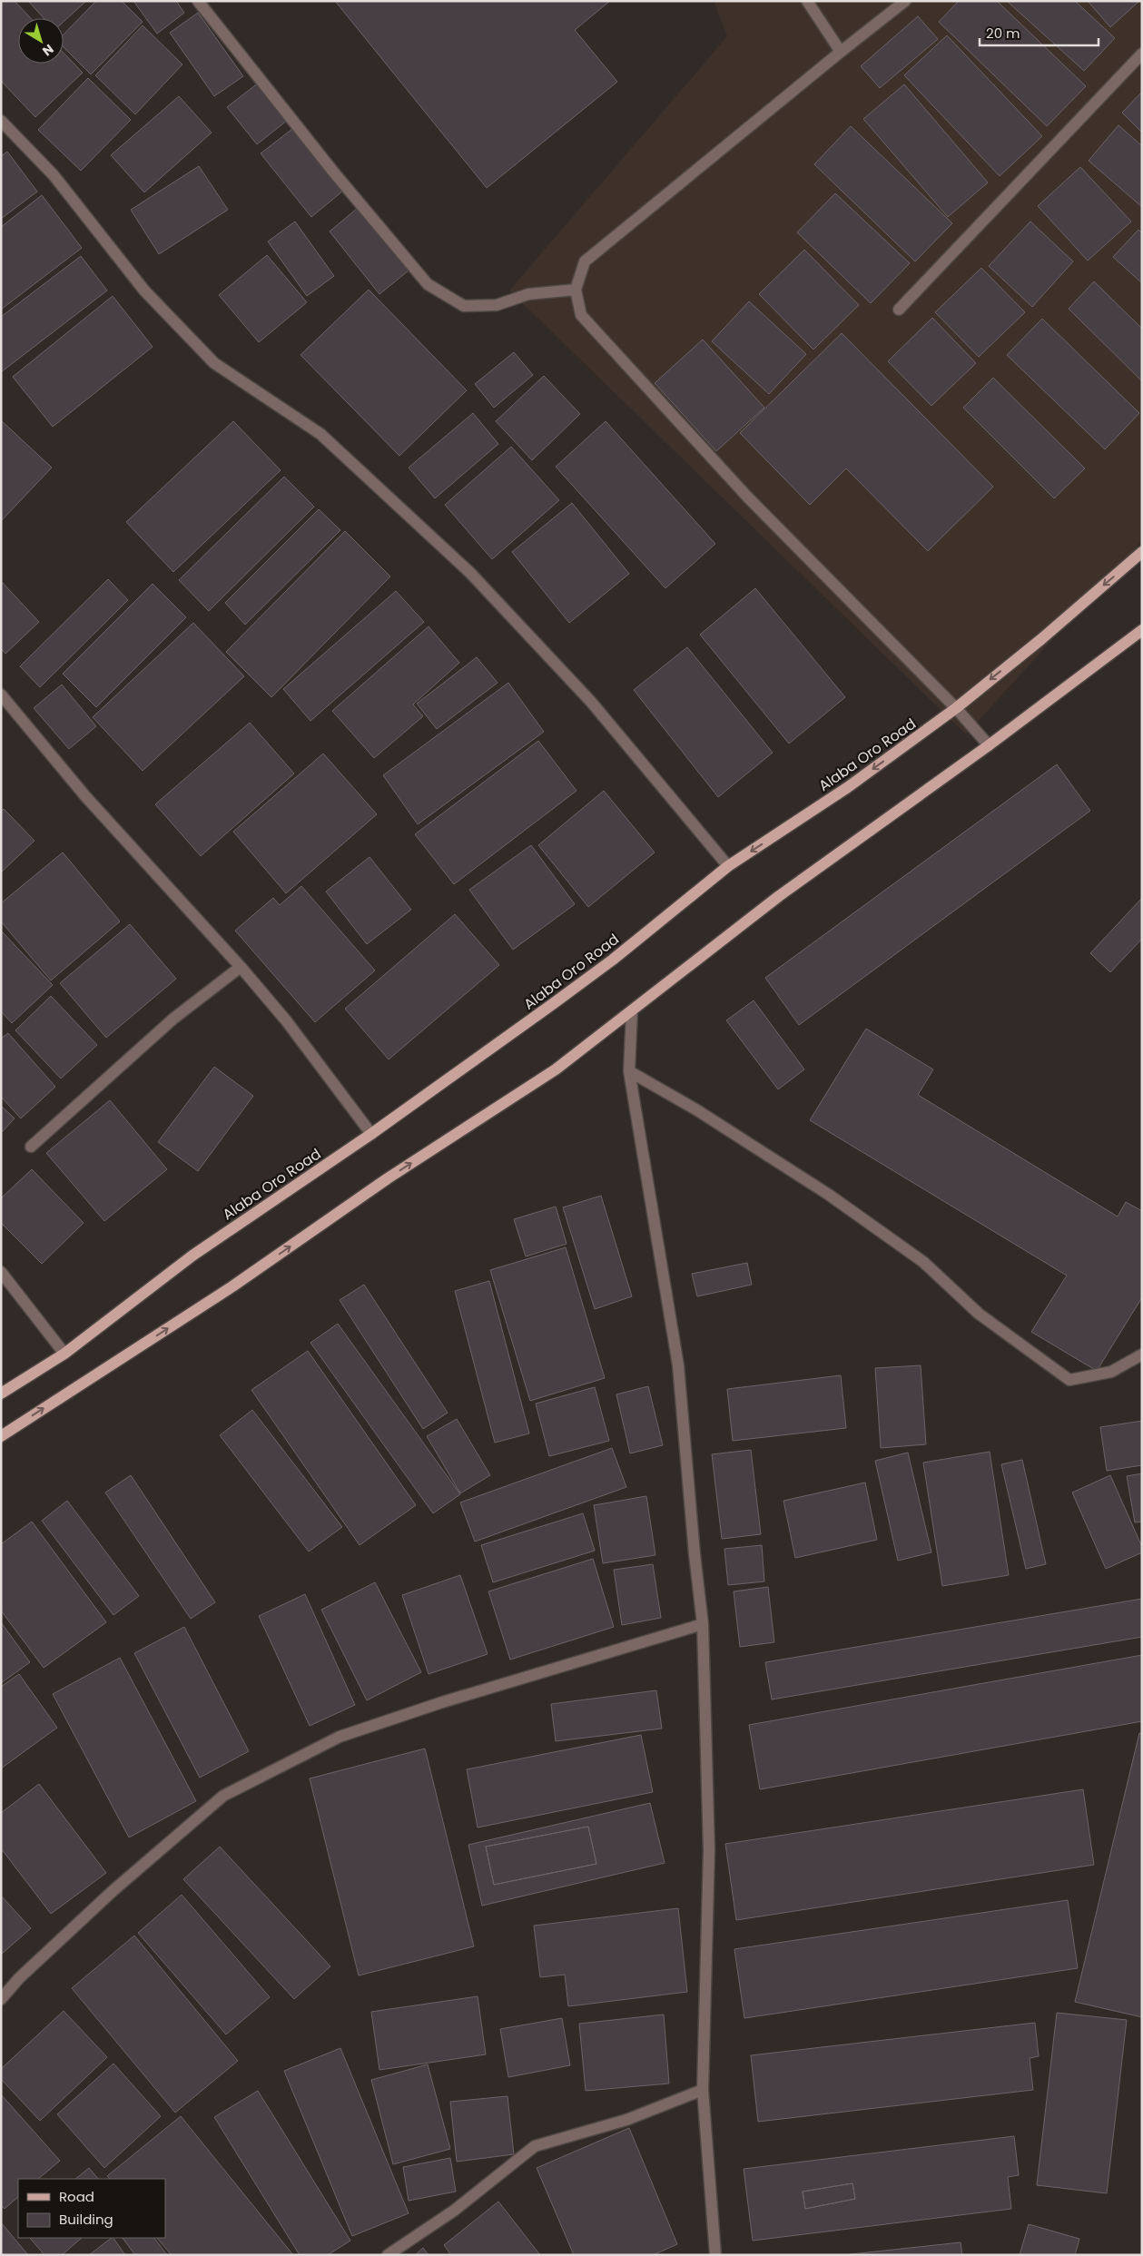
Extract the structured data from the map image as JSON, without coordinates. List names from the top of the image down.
{
  "streets": {
    "main road": ["Alaba Oro Road"]
  },
  "legend": ["Road", "Building"],
  "scale_bar": "20 m",
  "north": "bottom right"
}
